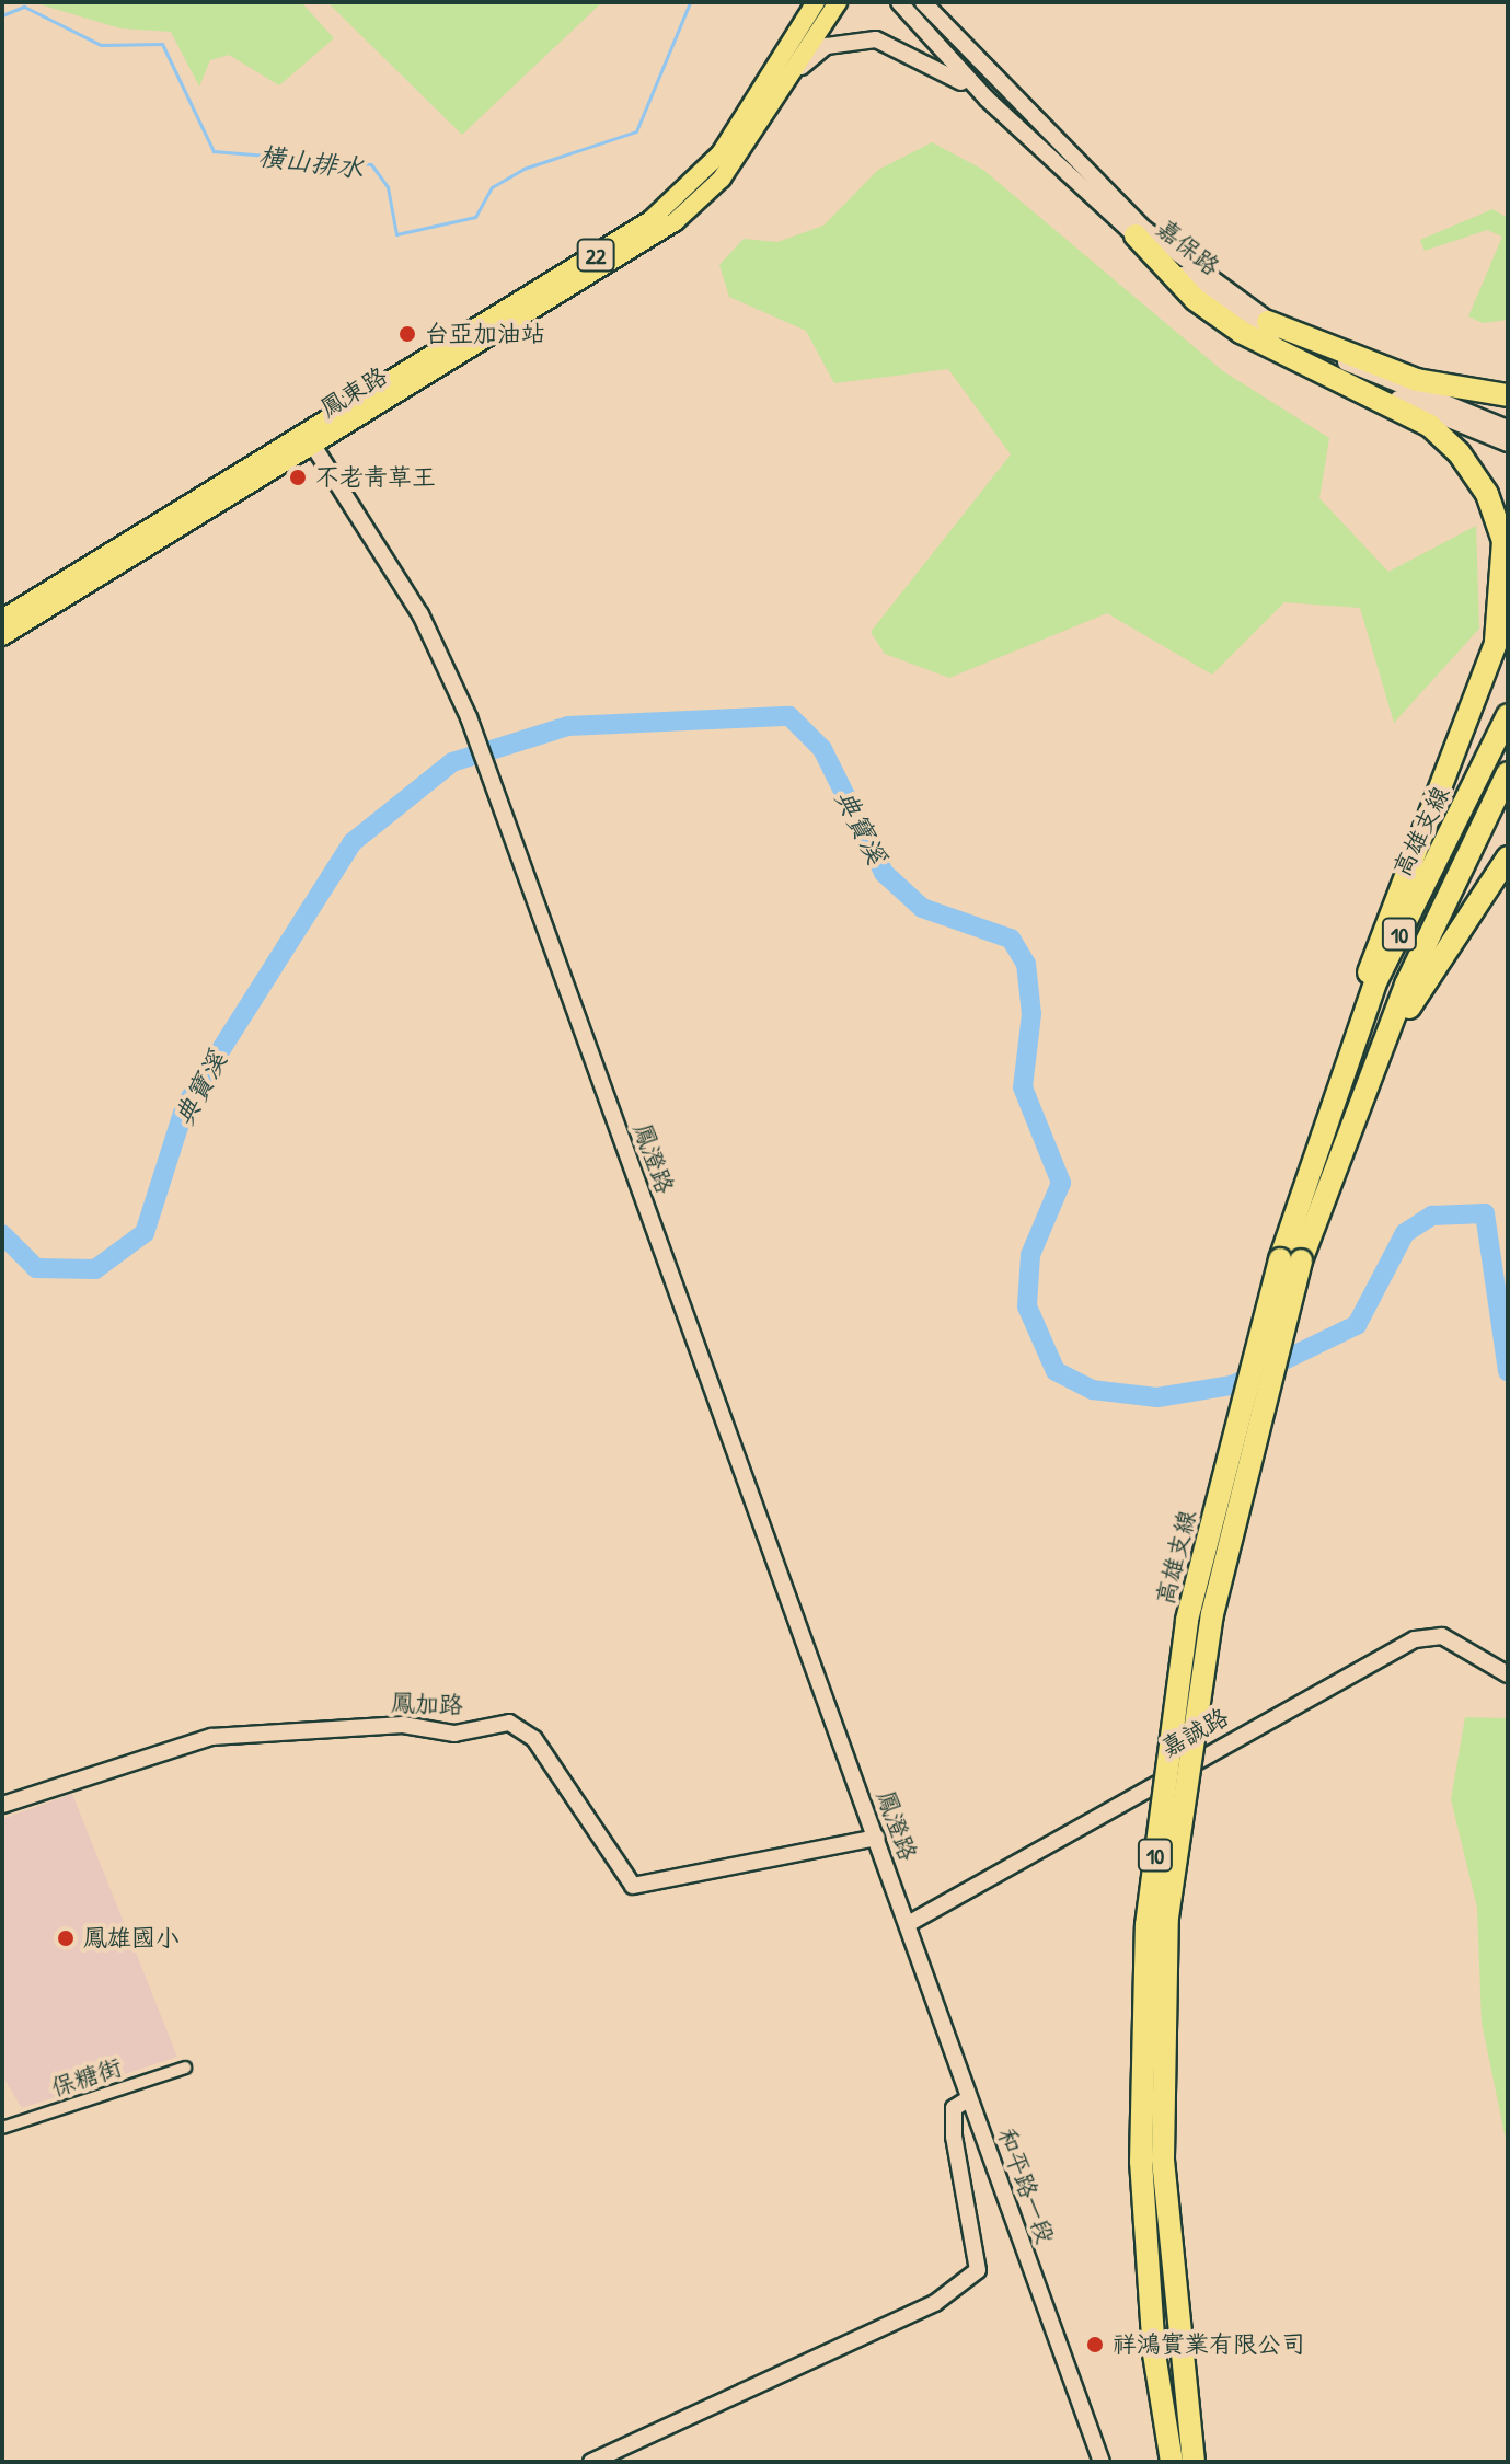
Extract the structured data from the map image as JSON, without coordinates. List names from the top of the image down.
{
  "streets": {
    "highway": ["高雄支線", "10"],
    "main road": ["22", "鳳東路"],
    "street": [
      "嘉保路",
      "鳳澄路",
      "鳳加路",
      "嘉誠路",
      "保糖街",
      "和平路一段"
    ]
  },
  "crossings": [
    ["鳳東路", "鳳澄路"],
    ["鳳澄路", "鳳加路"],
    ["鳳澄路", "嘉誠路"],
    ["鳳澄路", "和平路一段"],
    ["嘉誠路", "和平路一段"]
  ],
  "water": ["橫山排水", "典寶溪"],
  "places": [
    "台亞加油站",
    "不老青草王",
    "鳳雄國小",
    "祥鴻實業有限公司"
  ]
}
